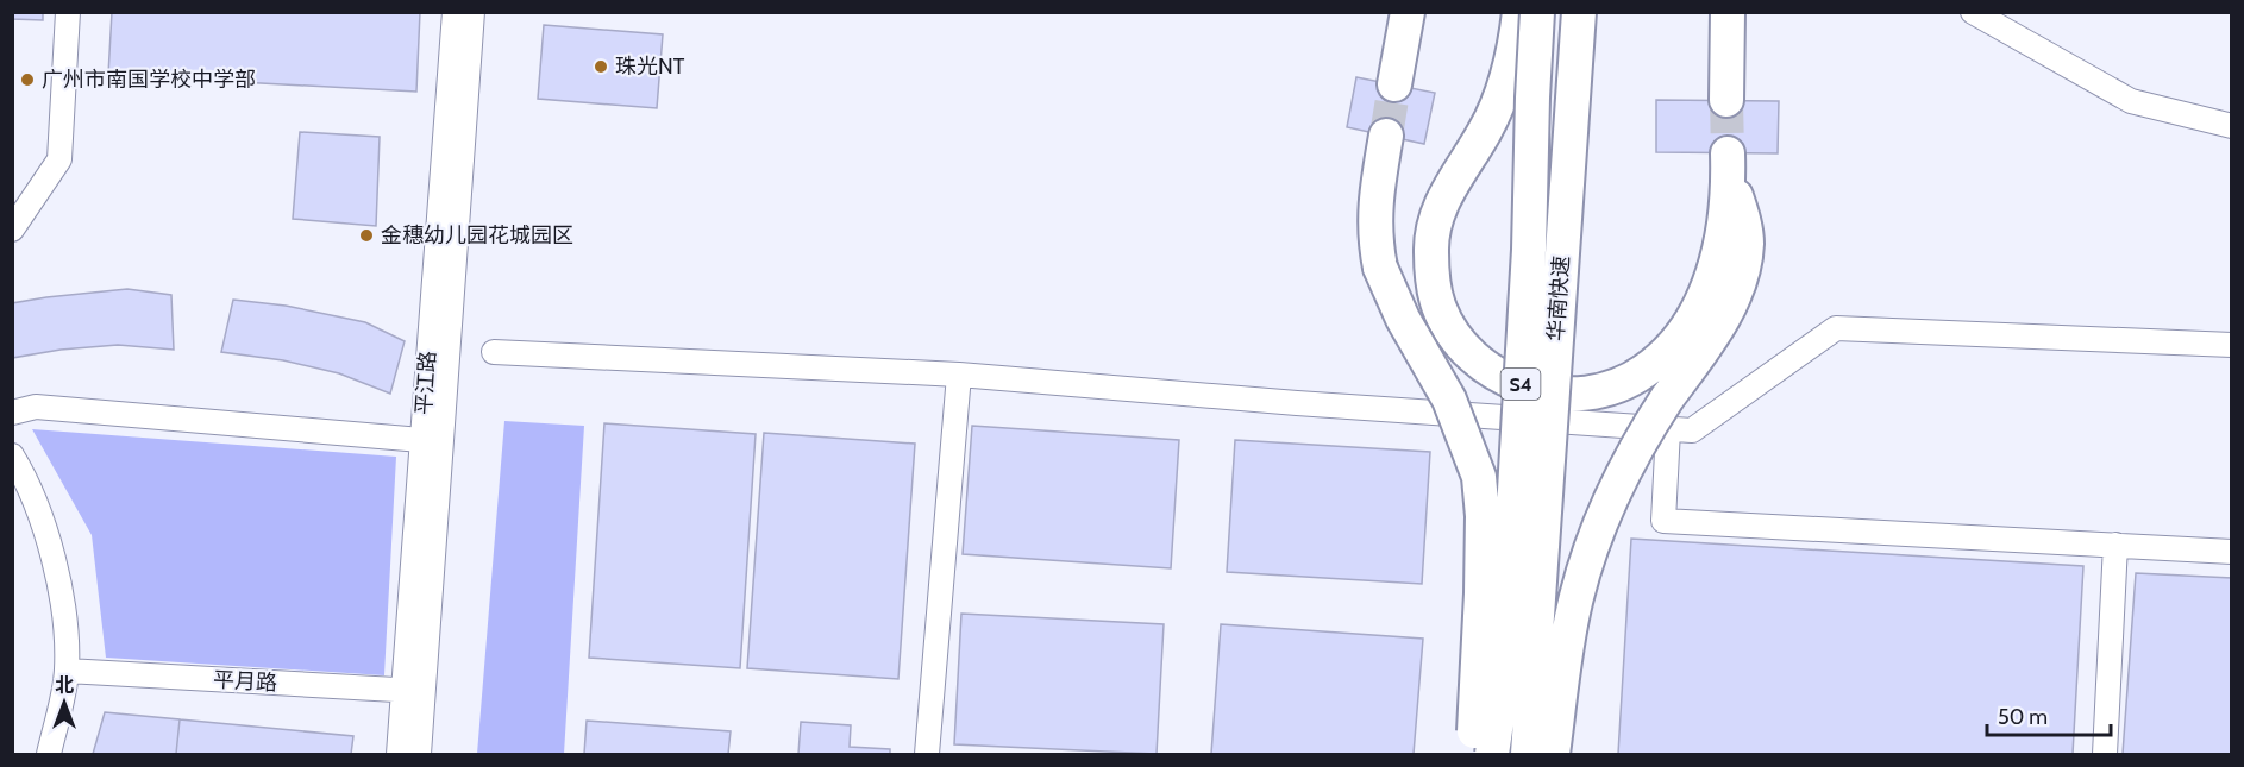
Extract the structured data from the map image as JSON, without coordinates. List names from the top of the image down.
{
  "streets": {
    "highway": ["华南快速", "S4"],
    "street": ["平江路", "平月路"]
  },
  "crossings": [
    ["平江路", "平月路"]
  ],
  "places": ["珠光NT", "广州市南国学校中学部", "金穗幼儿园花城园区"],
  "scale_bar": "50 m",
  "north": "top"
}
